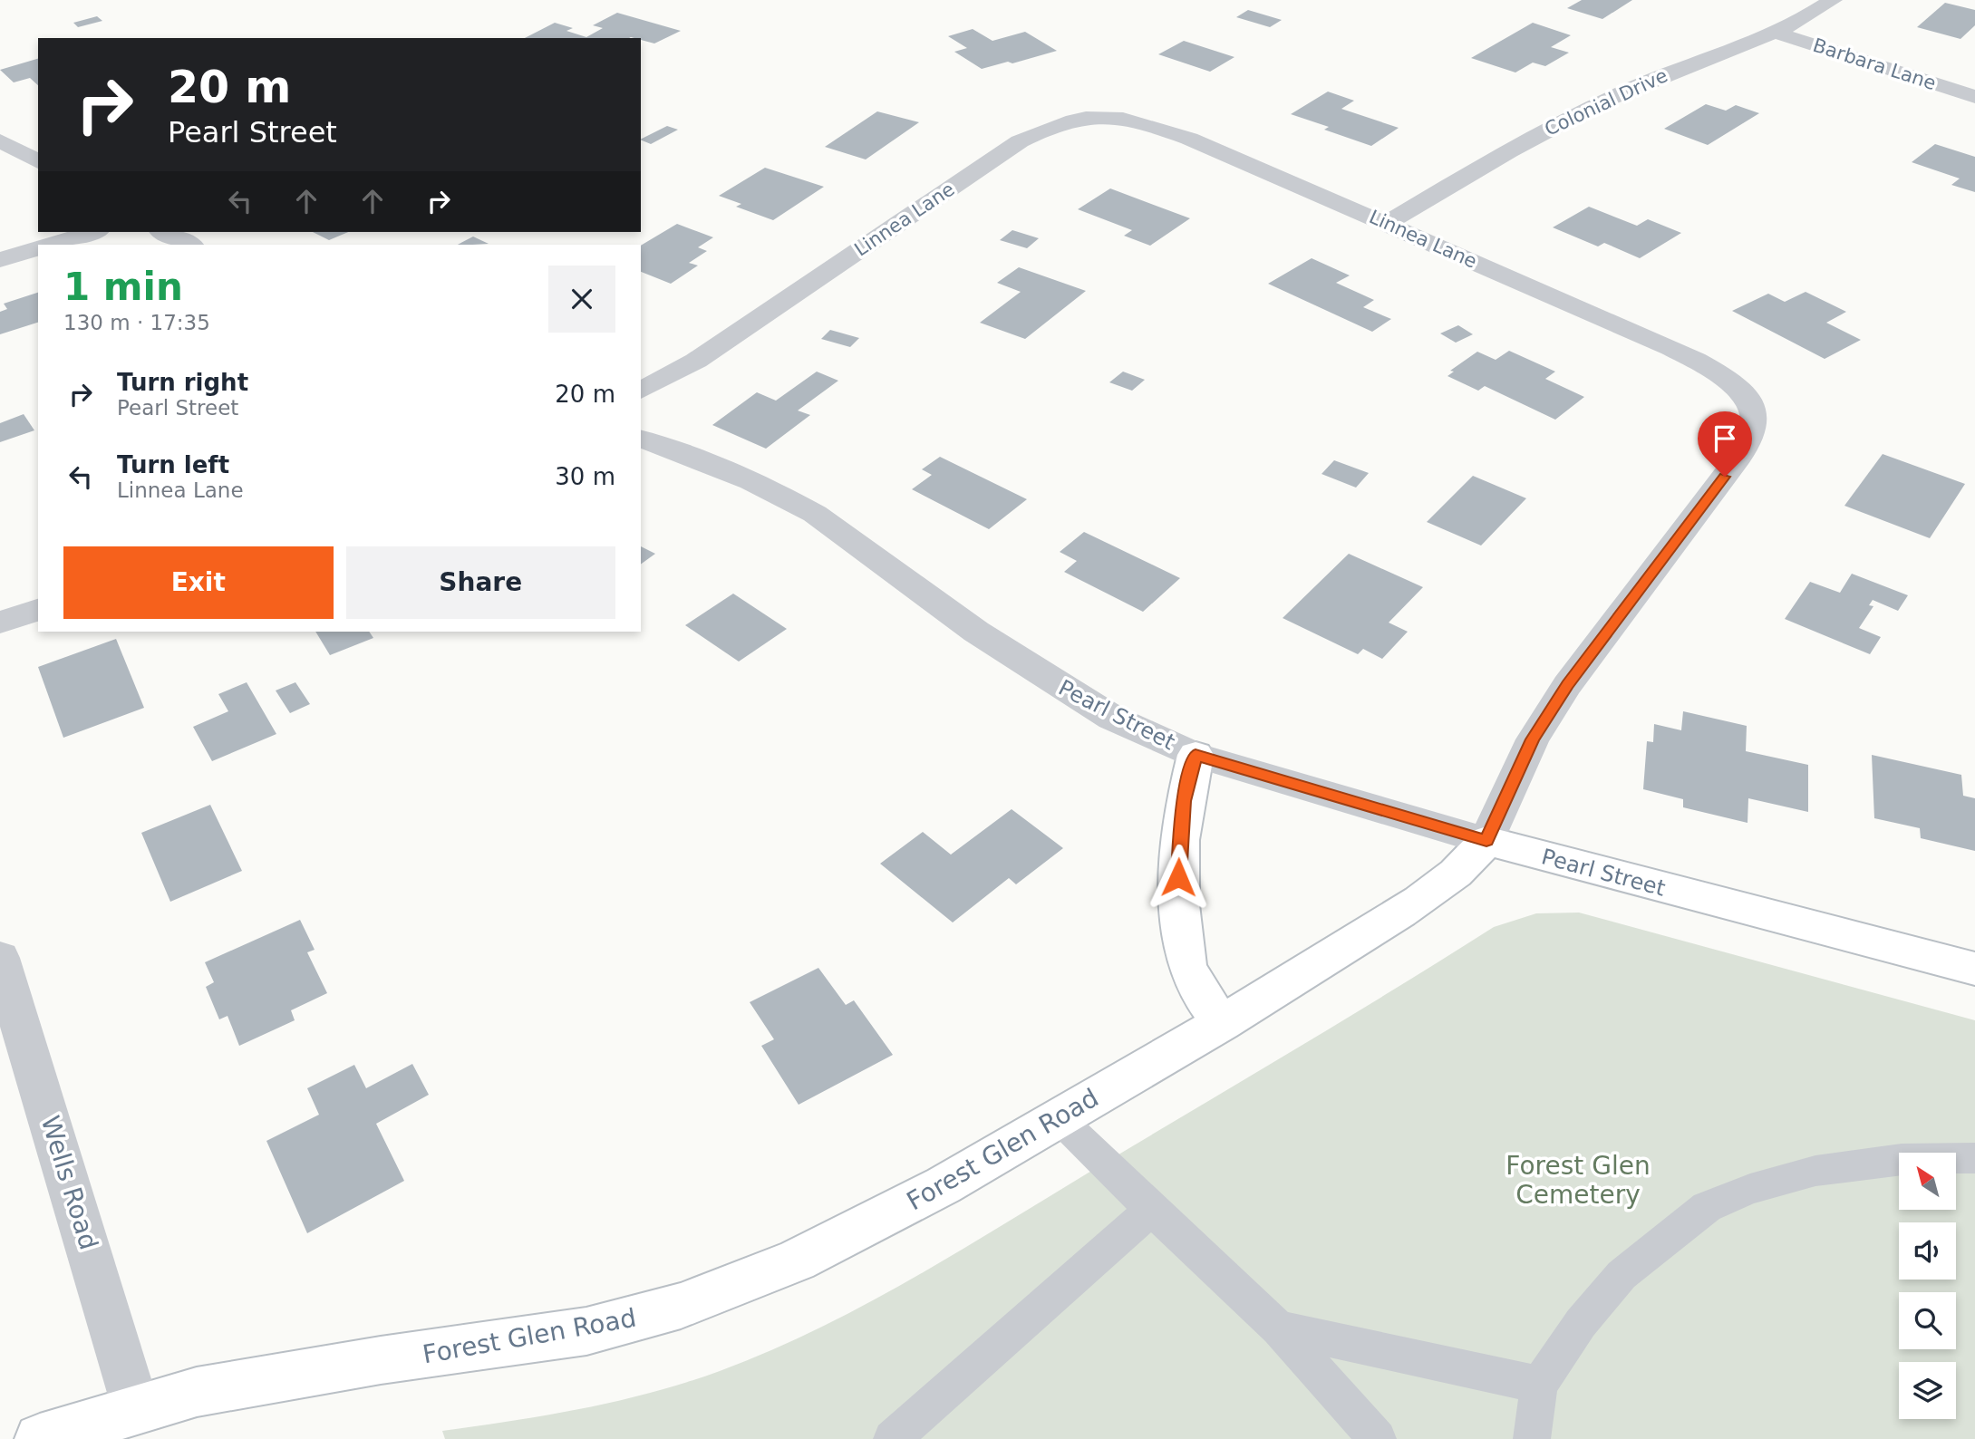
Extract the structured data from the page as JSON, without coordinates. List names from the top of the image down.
{
  "streets": {
    "street": [
      "Barbara Lane",
      "Colonial Drive",
      "Linnea Lane",
      "Pearl Street",
      "Forest Glen Road",
      "Wells Road"
    ]
  },
  "crossings": [
    ["Barbara Lane", "Colonial Drive"],
    ["Colonial Drive", "Linnea Lane"],
    ["Linnea Lane", "Pearl Street"],
    ["Linnea Lane", "Forest Glen Road"],
    ["Pearl Street", "Forest Glen Road"],
    ["Forest Glen Road", "Wells Road"]
  ],
  "parks": ["Forest Glen Cemetery"],
  "north": "top left",
  "page": {
    "turn": ["20 m", "Pearl Street"],
    "heading": ["1 min", "130 m · 17:35"],
    "list": [
      {
        "name": "Turn right",
        "note": "Pearl Street",
        "value": "20 m"
      },
      {
        "name": "Turn left",
        "note": "Linnea Lane",
        "value": "30 m"
      }
    ],
    "buttons": ["Exit", "Share"]
  }
}
